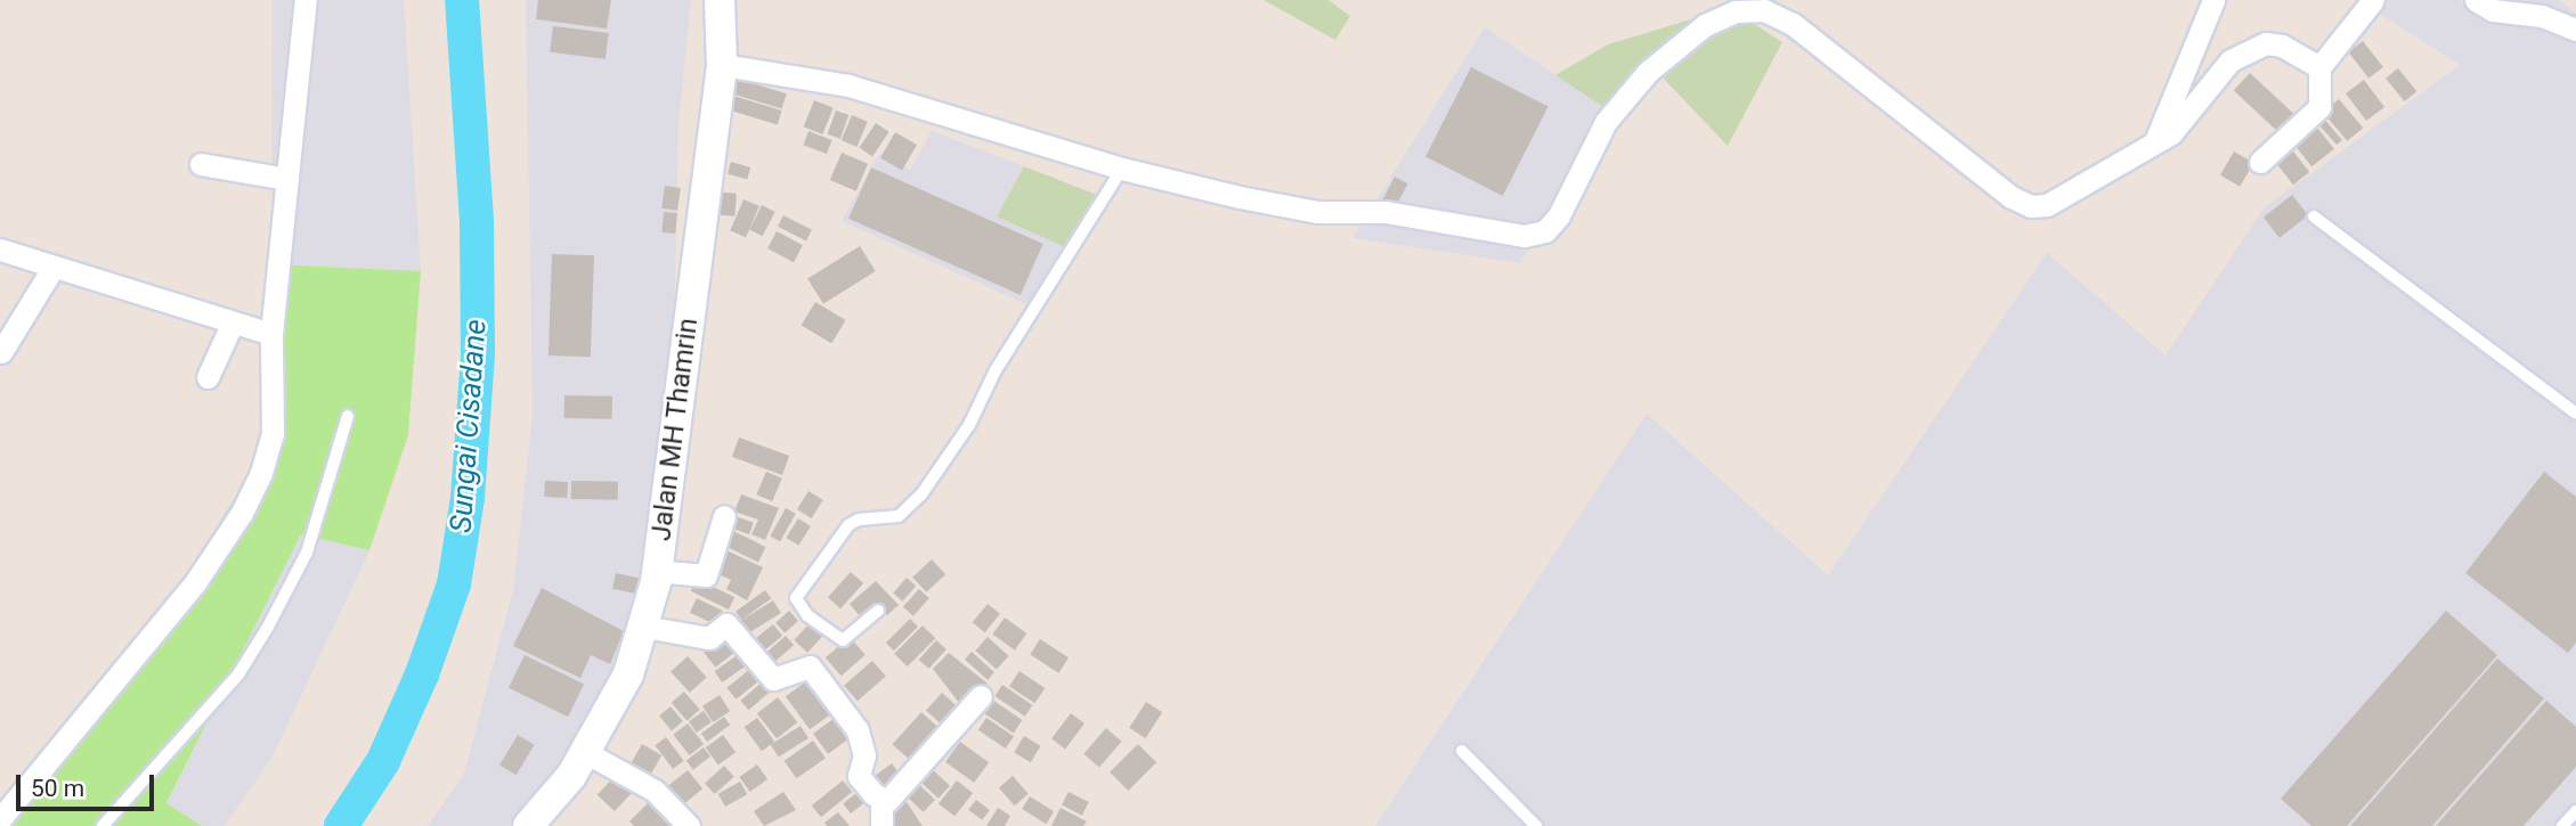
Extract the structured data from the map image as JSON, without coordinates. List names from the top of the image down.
{
  "streets": {
    "street": ["Jalan MH Thamrin"]
  },
  "water": ["Sungai Cisadane"],
  "scale_bar": "50 m"
}
